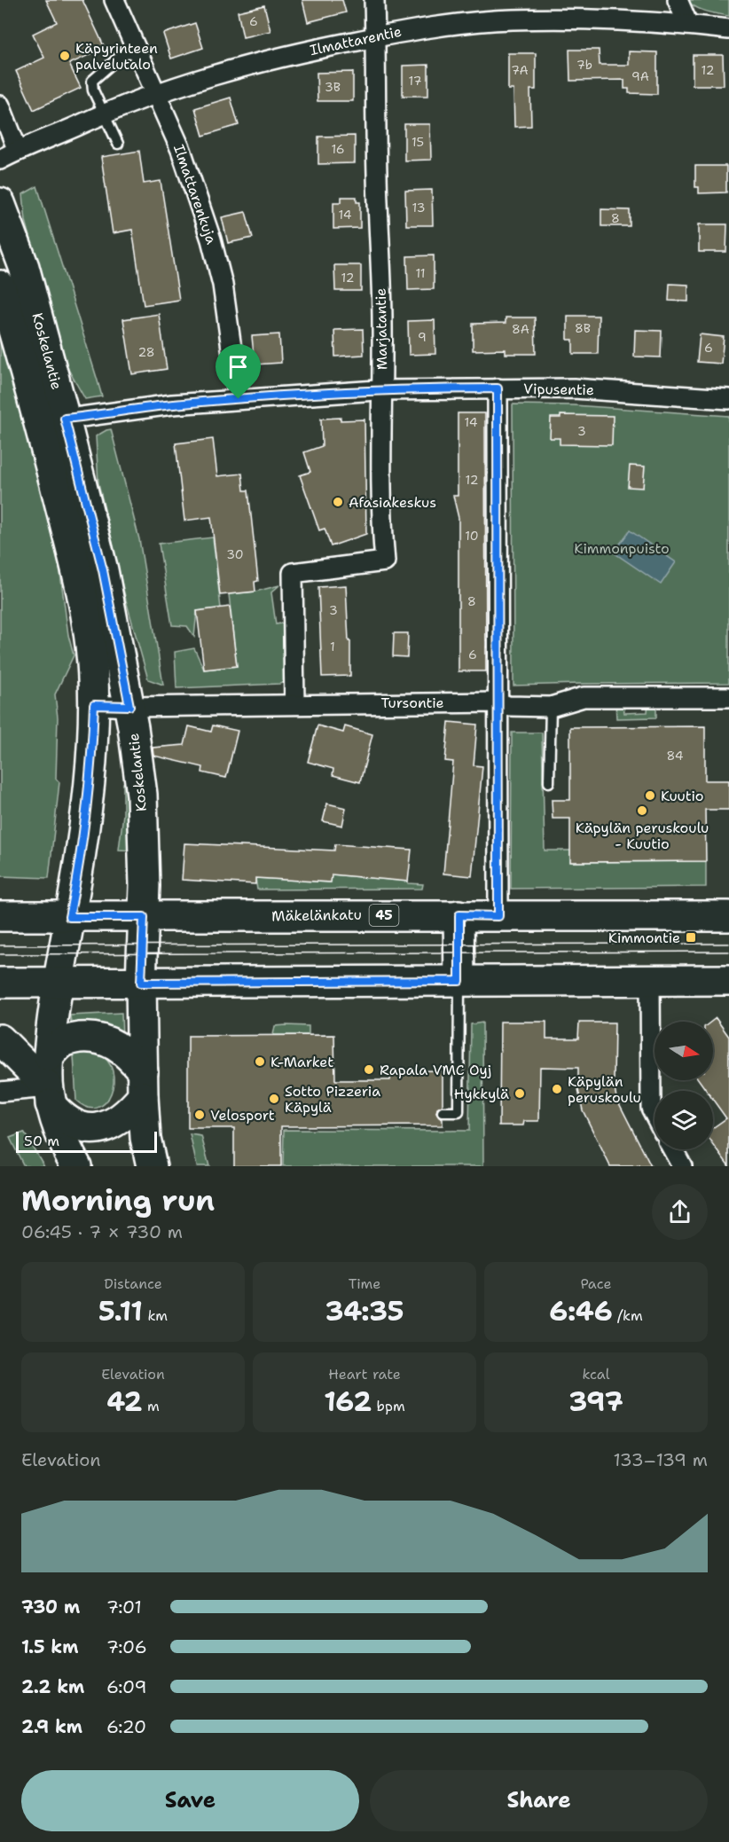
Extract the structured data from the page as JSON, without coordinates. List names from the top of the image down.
{
  "streets": {
    "main road": ["Koskelantie", "Mäkelänkatu", "45"],
    "street": [
      "Ilmattarentie",
      "Ilmattarenkuja",
      "Marjatantie",
      "Vipusentie",
      "Tursontie"
    ]
  },
  "crossings": [
    ["Ilmattarentie", "Ilmattarenkuja"],
    ["Ilmattarentie", "Marjatantie"],
    ["Ilmattarenkuja", "Vipusentie"],
    ["Marjatantie", "Vipusentie"],
    ["Marjatantie", "Tursontie"],
    ["Koskelantie", "Vipusentie"],
    ["Koskelantie", "Tursontie"],
    ["Koskelantie", "Mäkelänkatu"]
  ],
  "parks": ["Kimmonpuisto"],
  "places": {
    "other": [
      "Käpyrinteen palvelutalo",
      "Afasiakeskus",
      "Kuutio",
      "Käpylän peruskoulu - Kuutio",
      "K-Market",
      "Rapala VMC Oyj",
      "Käpylän peruskoulu",
      "Hykkylä",
      "Sotto Pizzeria Käpylä",
      "Velosport"
    ],
    "transit": ["Kimmontie"]
  },
  "house_numbers": [
    "6",
    "7b",
    "7A",
    "12",
    "9A",
    "17",
    "3B",
    "15",
    "16",
    "13",
    "14",
    "8",
    "11",
    "12",
    "8B",
    "8A",
    "9",
    "6",
    "28",
    "14",
    "3",
    "12",
    "10",
    "30",
    "8",
    "3",
    "1",
    "6",
    "84"
  ],
  "scale_bar": "50 m",
  "north": "right",
  "page": {
    "scale": "50 m",
    "heading": ["Morning run", "06:45 · 7 × 730 m"],
    "stats": [
      ["Distance", "5.11 km"],
      ["Time", "34:35"],
      ["Pace", "6:46 /km"],
      ["Elevation", "42 m"],
      ["Heart rate", "162 bpm"],
      ["kcal", "397"]
    ],
    "chart": ["Elevation", "133–139 m"],
    "list": [
      {
        "name": "730 m",
        "note": "7:01"
      },
      {
        "name": "1.5 km",
        "note": "7:06"
      },
      {
        "name": "2.2 km",
        "note": "6:09"
      },
      {
        "name": "2.9 km",
        "note": "6:20"
      }
    ],
    "buttons": ["Save", "Share"]
  }
}
